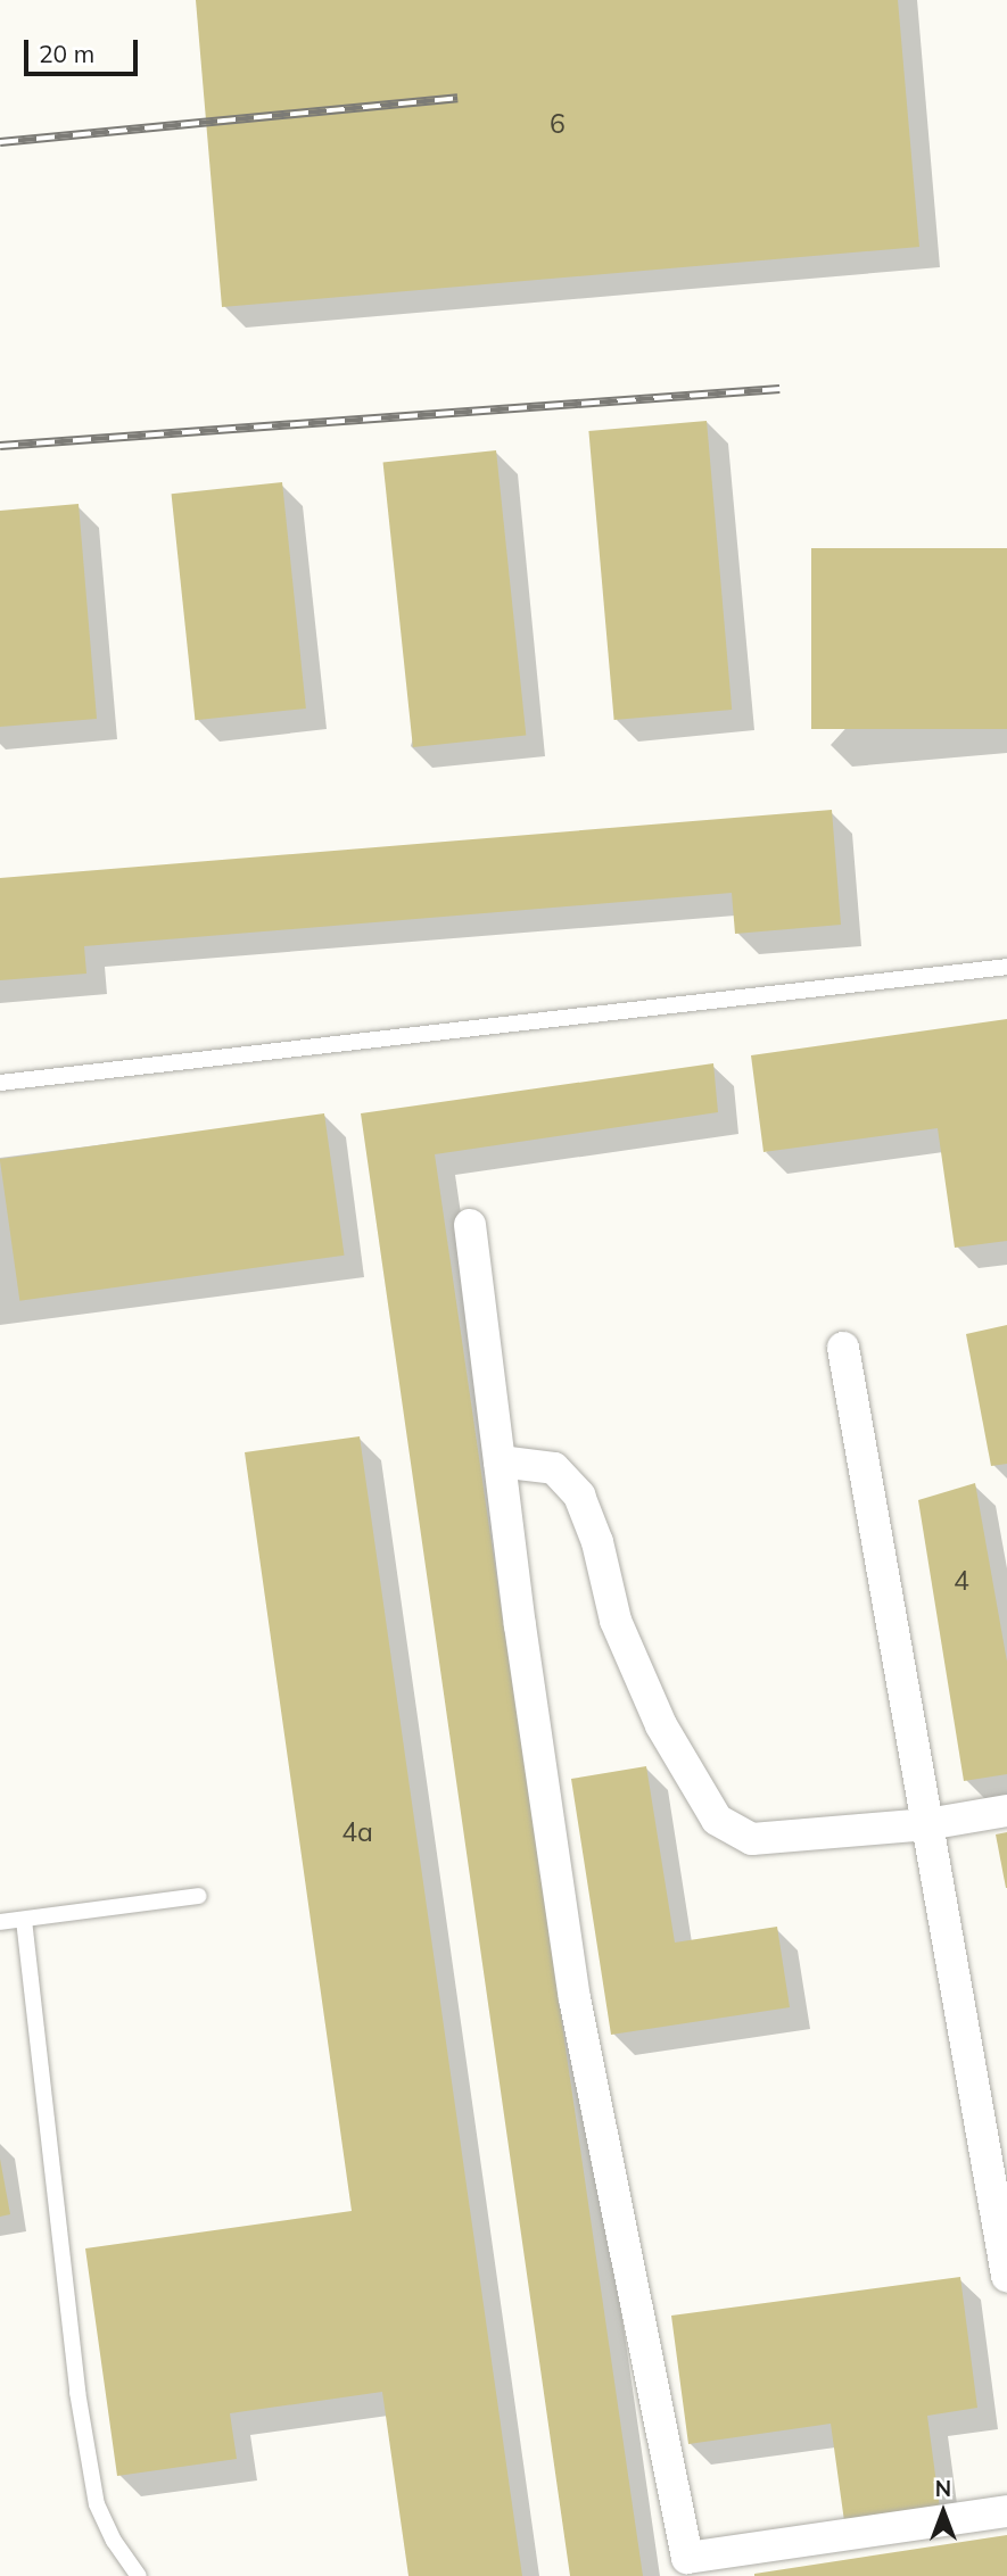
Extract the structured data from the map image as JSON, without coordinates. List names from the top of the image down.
{
  "house_numbers": ["6", "4", "4a"],
  "scale_bar": "20 m",
  "north": "top"
}
